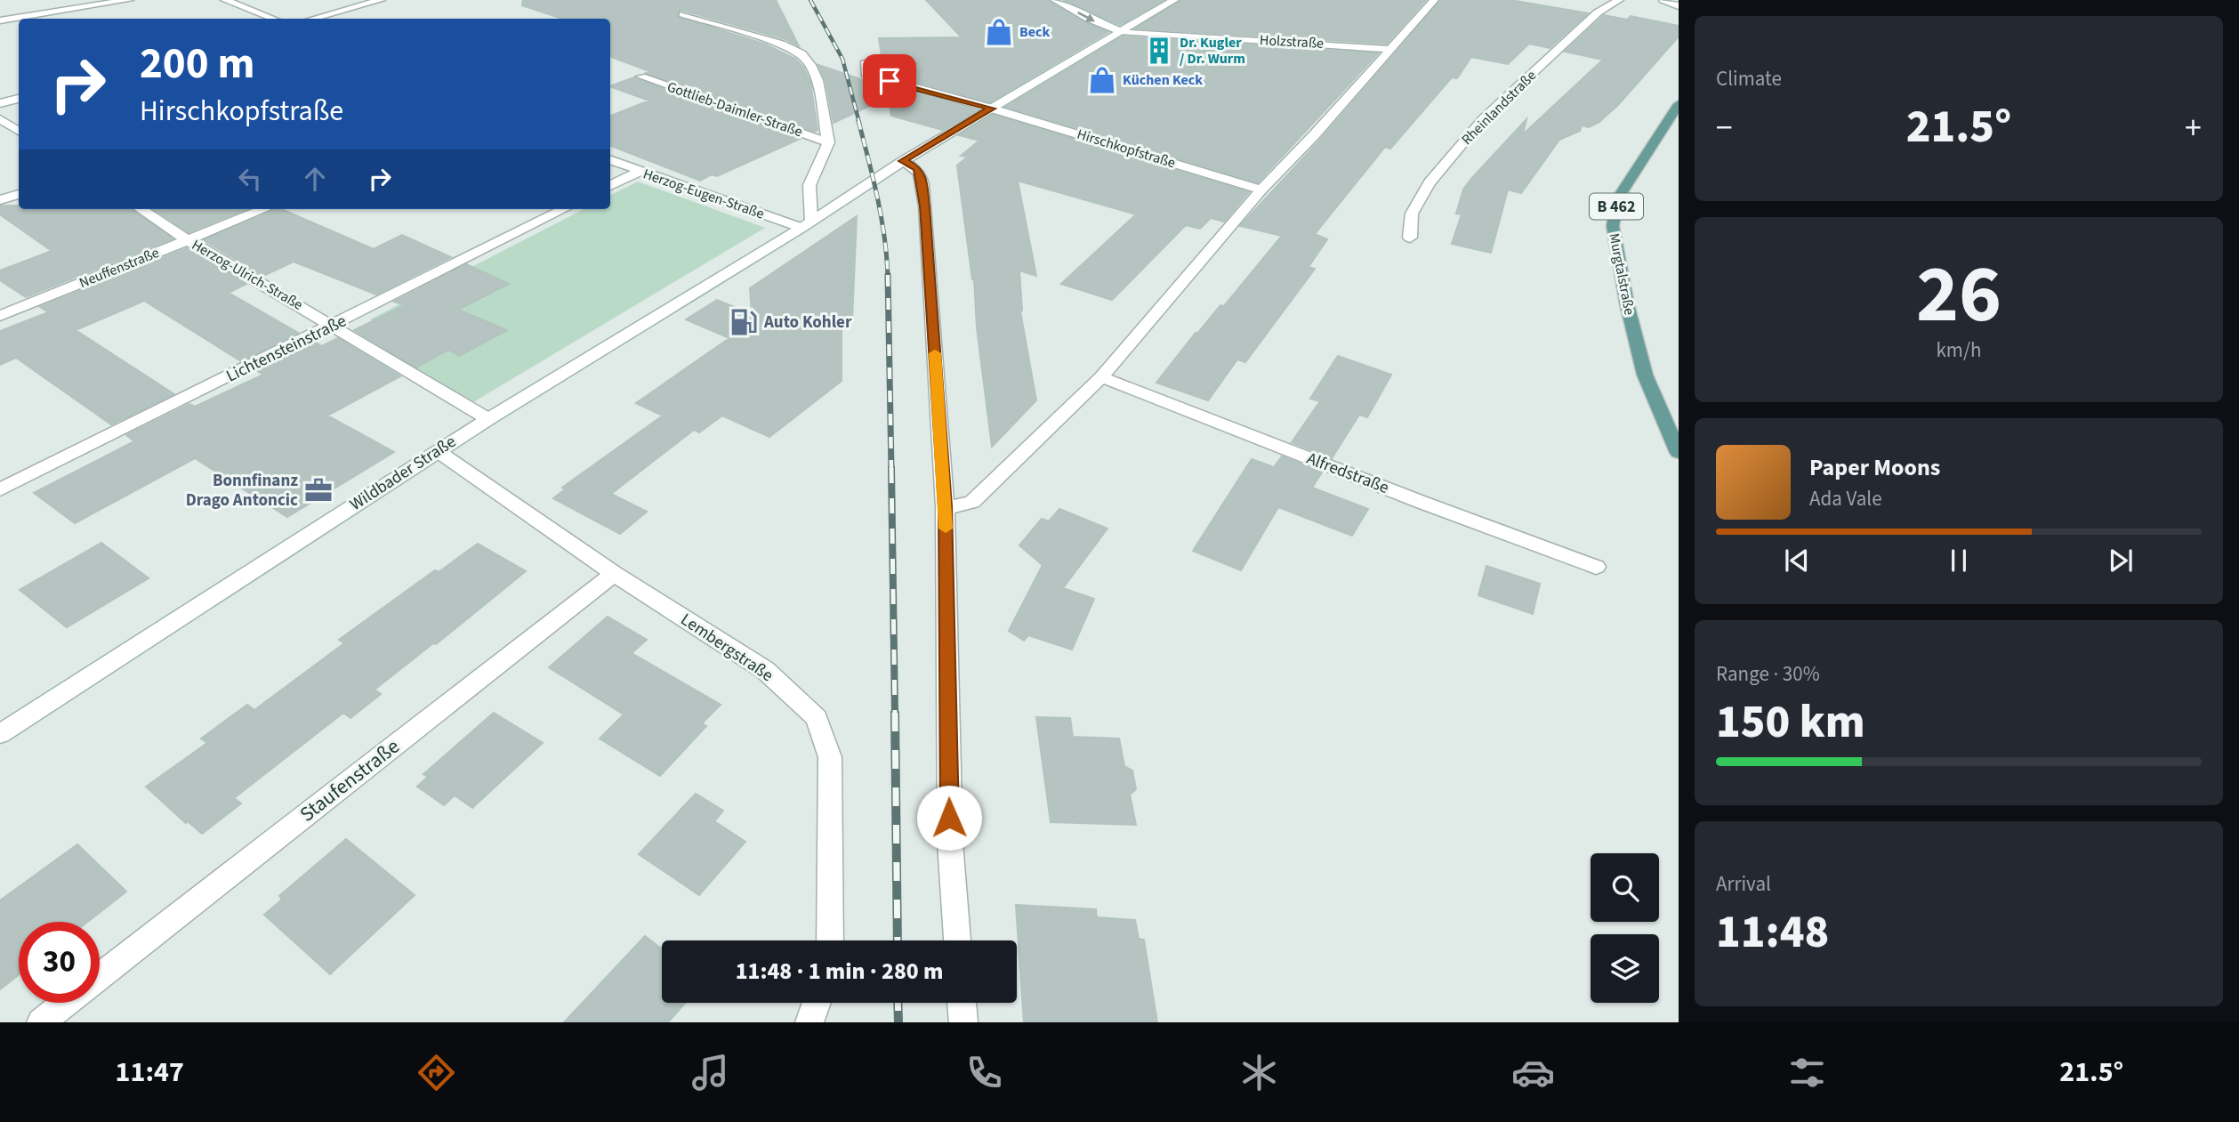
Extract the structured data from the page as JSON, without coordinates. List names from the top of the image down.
{
  "streets": {
    "main road": ["B 462", "Murgtalstraße"],
    "street": [
      "Holzstraße",
      "Rheinlandstraße",
      "Gottlieb-Daimler-Straße",
      "Hirschkopfstraße",
      "Herzog-Eugen-Straße",
      "Neuffenstraße",
      "Herzog-Ulrich-Straße",
      "Lichtensteinstraße",
      "Wildbader Straße",
      "Alfredstraße",
      "Lembergstraße",
      "Staufenstraße"
    ]
  },
  "crossings": [
    ["Herzog-Eugen-Straße", "Wildbader Straße"],
    ["Neuffenstraße", "Herzog-Ulrich-Straße"],
    ["Herzog-Ulrich-Straße", "Lichtensteinstraße"],
    ["Herzog-Ulrich-Straße", "Wildbader Straße"],
    ["Wildbader Straße", "Lembergstraße"],
    ["Lembergstraße", "Staufenstraße"]
  ],
  "places": {
    "shop": ["Beck", "Küchen Keck"],
    "building": ["Dr. Kugler / Dr. Wurm"],
    "fuel station": ["Auto Kohler"],
    "office": ["Bonnfinanz Drago Antoncic"]
  },
  "page": {
    "tile": [
      "Climate",
      ["26", "km/h"],
      ["Range · 30%", "150 km"],
      ["Arrival", "11:48"]
    ],
    "turn": ["200 m", "Hirschkopfstraße"],
    "heat": ["−", "21.5°", "+"],
    "song": ["Paper Moons", "Ada Vale"],
    "limit": "30",
    "trip": "11:48 · 1 min · 280 m",
    "tabs": ["11:47", "21.5°"]
  }
}
